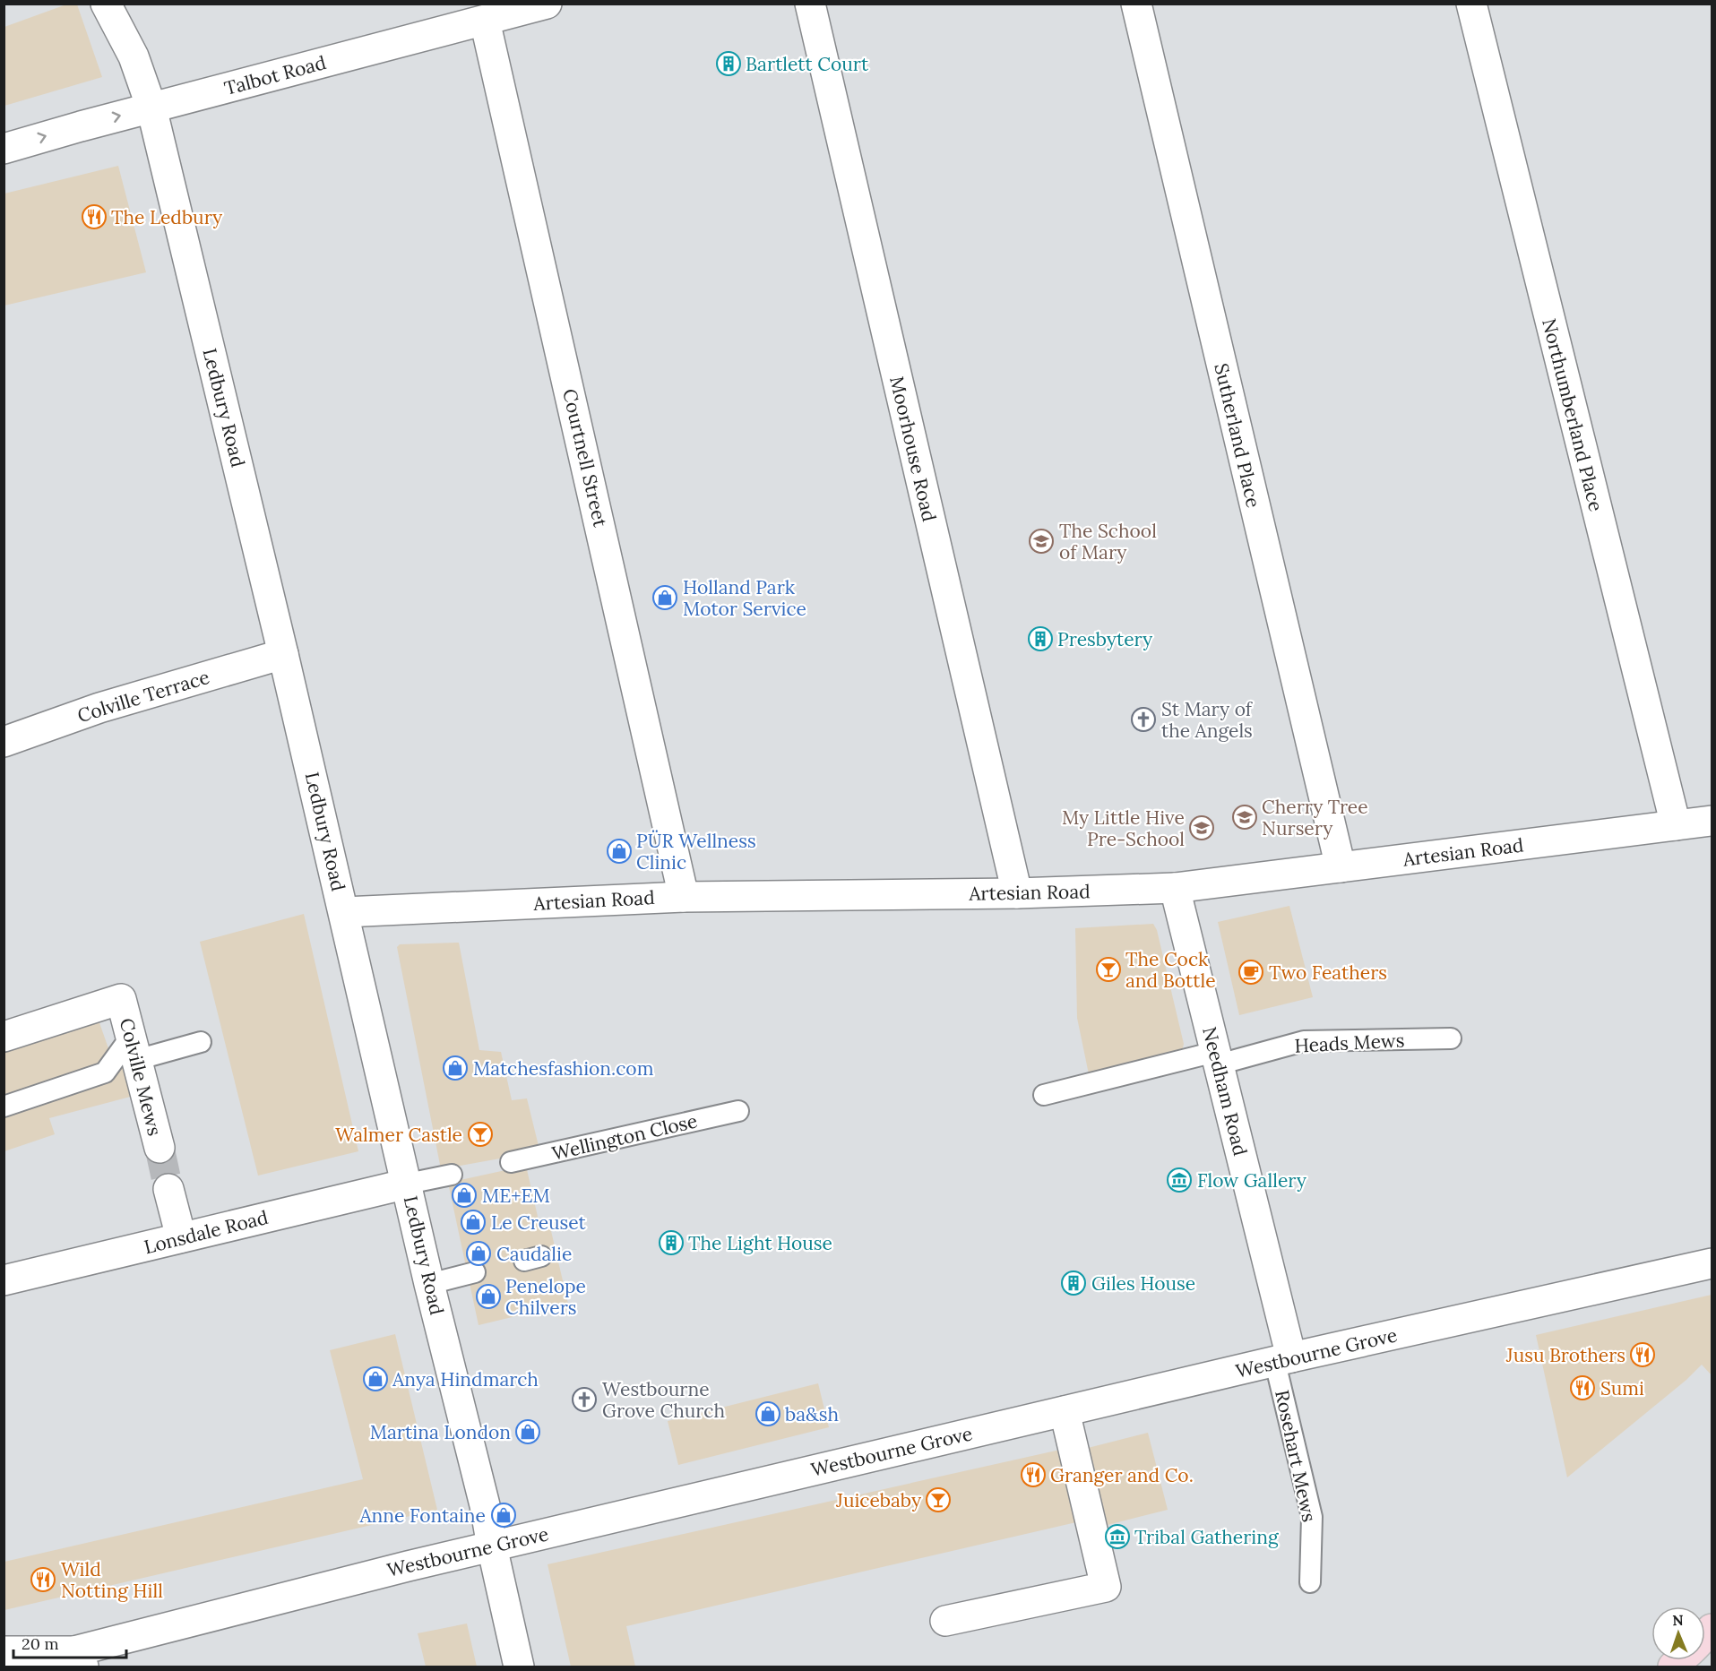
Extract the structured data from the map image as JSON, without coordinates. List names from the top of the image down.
{
  "streets": {
    "street": [
      "Talbot Road",
      "Ledbury Road",
      "Northumberland Place",
      "Sutherland Place",
      "Moorhouse Road",
      "Courtnell Street",
      "Colville Terrace",
      "Artesian Road",
      "Colville Mews",
      "Needham Road",
      "Lonsdale Road",
      "Westbourne Grove"
    ],
    "lane": ["Heads Mews", "Wellington Close", "Rosehart Mews"]
  },
  "crossings": [
    ["Talbot Road", "Ledbury Road"],
    ["Talbot Road", "Courtnell Street"],
    ["Ledbury Road", "Colville Terrace"],
    ["Ledbury Road", "Artesian Road"],
    ["Ledbury Road", "Lonsdale Road"],
    ["Ledbury Road", "Westbourne Grove"],
    ["Northumberland Place", "Artesian Road"],
    ["Sutherland Place", "Artesian Road"],
    ["Moorhouse Road", "Artesian Road"],
    ["Courtnell Street", "Artesian Road"],
    ["Artesian Road", "Needham Road"],
    ["Heads Mews", "Needham Road"],
    ["Needham Road", "Westbourne Grove"],
    ["Needham Road", "Rosehart Mews"],
    ["Westbourne Grove", "Rosehart Mews"]
  ],
  "places": {
    "building": [
      "Bartlett Court",
      "Presbytery",
      "The Light House",
      "Giles House"
    ],
    "restaurant": [
      "The Ledbury",
      "Jusu Brothers",
      "Sumi",
      "Granger and Co.",
      "Wild Notting Hill"
    ],
    "school or university": ["The School of Mary", "Cherry Tree Nursery", "My Little Hive Pre-School"],
    "shop": [
      "Holland Park Motor Service",
      "PÜR Wellness Clinic",
      "Matchesfashion.com",
      "ME+EM",
      "Le Creuset",
      "Caudalie",
      "Penelope Chilvers",
      "Anya Hindmarch",
      "ba&sh",
      "Martina London",
      "Anne Fontaine"
    ],
    "church": ["St Mary of the Angels", "Westbourne Grove Church"],
    "bar": ["The Cock and Bottle", "Walmer Castle", "Juicebaby"],
    "cafe": ["Two Feathers"],
    "museum": ["Flow Gallery", "Tribal Gathering"]
  },
  "scale_bar": "20 m",
  "north": "top"
}
